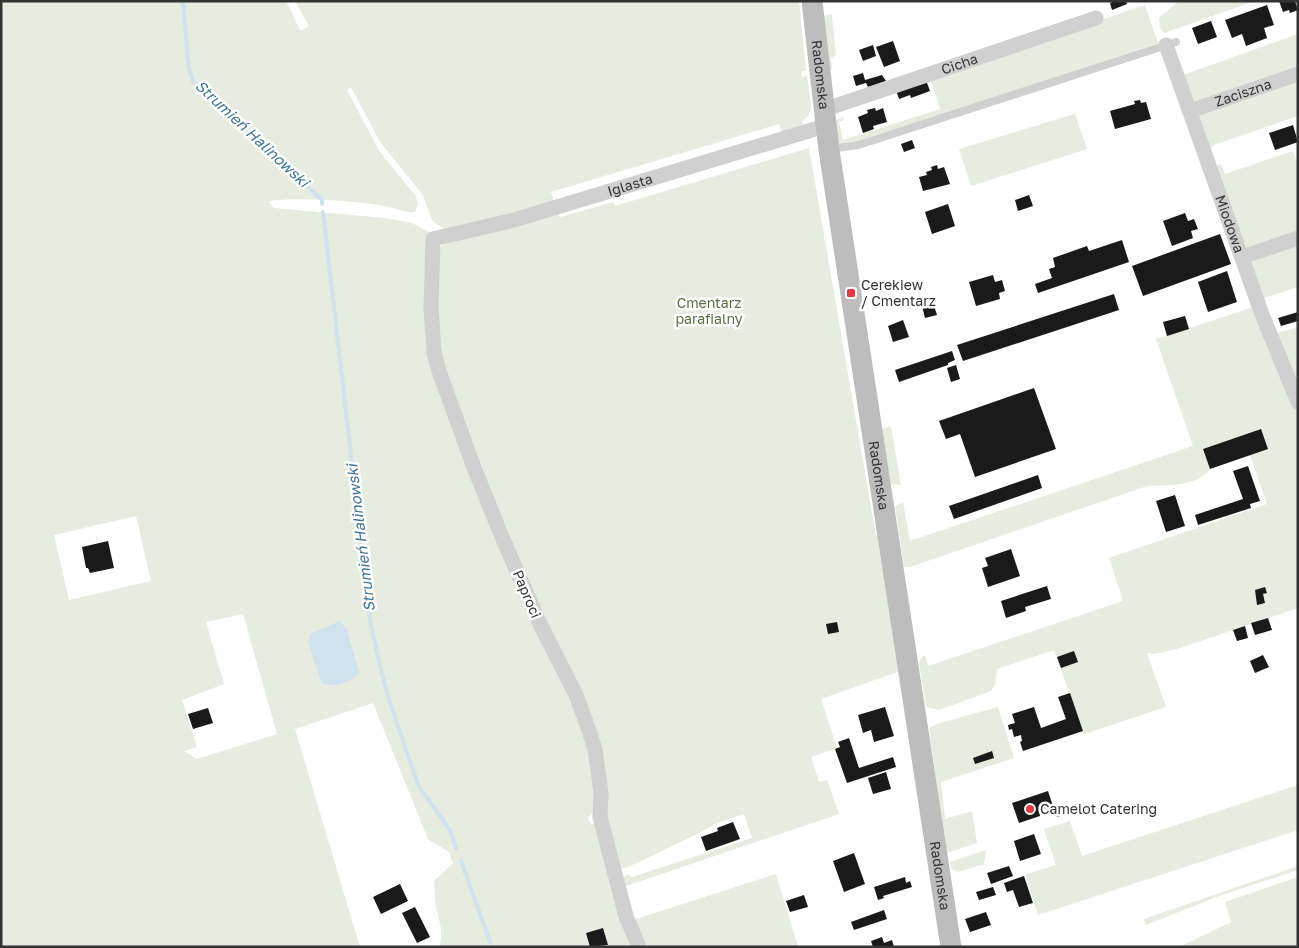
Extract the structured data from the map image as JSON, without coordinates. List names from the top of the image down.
{
  "streets": {
    "street": [
      "Cicha",
      "Radomska",
      "Zaciszna",
      "Iglasta",
      "Miodowa",
      "Paproci"
    ]
  },
  "crossings": [
    ["Cicha", "Radomska"],
    ["Cicha", "Iglasta"],
    ["Radomska", "Iglasta"],
    ["Zaciszna", "Miodowa"],
    ["Iglasta", "Paproci"]
  ],
  "water": ["Strumień Halinowski"],
  "parks": ["Cmentarz parafialny"],
  "places": {
    "transit": ["Cerekiew / Cmentarz"],
    "other": ["Camelot Catering"]
  }
}
